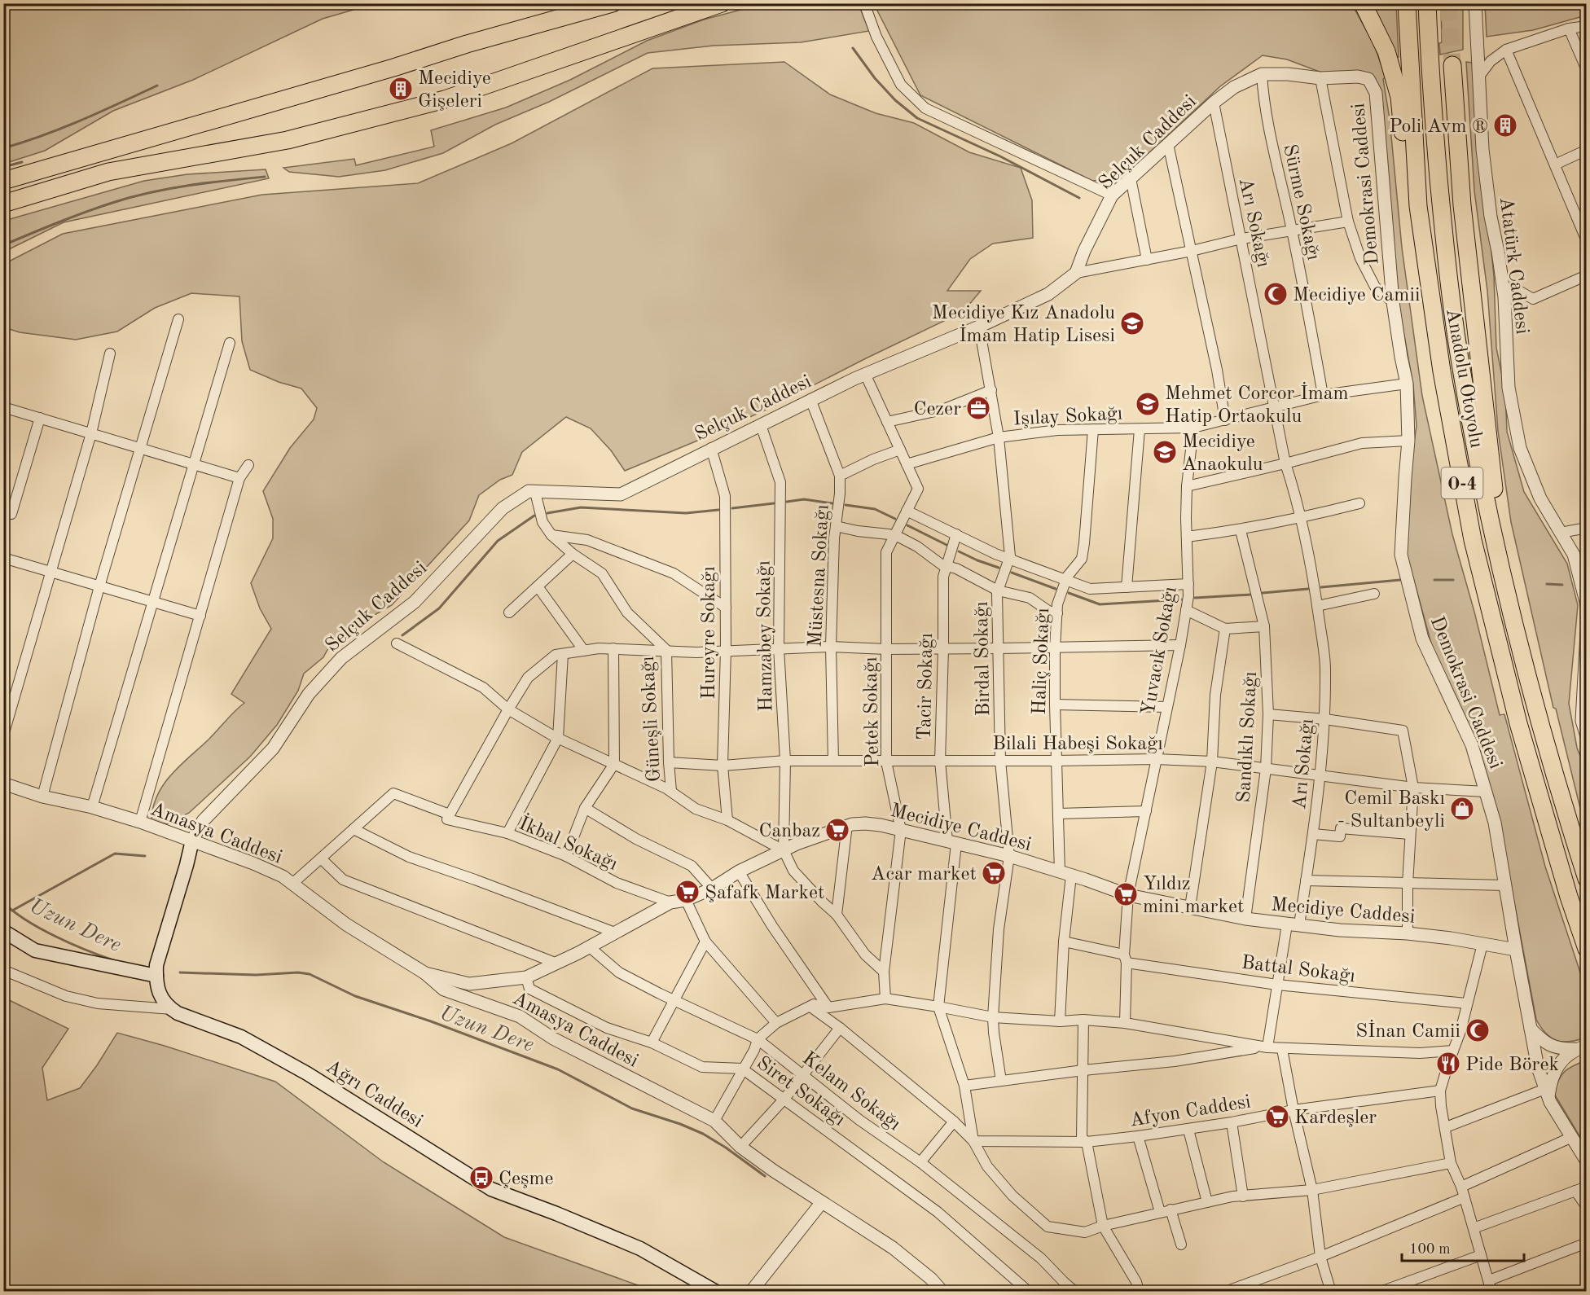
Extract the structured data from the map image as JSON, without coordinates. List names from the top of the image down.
{
  "streets": {
    "highway": ["Anadolu Otoyolu", "O-4"],
    "main road": ["Ağrı Caddesi"],
    "street": [
      "Selçuk Caddesi",
      "Demokrasi Caddesi",
      "Sürme Sokağı",
      "Arı Sokağı",
      "Atatürk Caddesi",
      "Işılay Sokağı",
      "Müstesna Sokağı",
      "Hureyre Sokağı",
      "Hamzabey Sokağı",
      "Yuvacık Sokağı",
      "Birdal Sokağı",
      "Haliç Sokağı",
      "Tacir Sokağı",
      "Petek Sokağı",
      "Güneşli Sokağı",
      "Sandıklı Sokağı",
      "Bilali Habeşi Sokağı",
      "Mecidiye Caddesi",
      "Amasya Caddesi",
      "İkbal Sokağı",
      "Battal Sokağı",
      "Siret Sokağı",
      "Kelam Sokağı",
      "Afyon Caddesi"
    ]
  },
  "crossings": [
    ["Selçuk Caddesi", "Demokrasi Caddesi"],
    ["Selçuk Caddesi", "Sürme Sokağı"],
    ["Selçuk Caddesi", "Arı Sokağı"],
    ["Selçuk Caddesi", "Müstesna Sokağı"],
    ["Selçuk Caddesi", "Hureyre Sokağı"],
    ["Selçuk Caddesi", "Hamzabey Sokağı"],
    ["Selçuk Caddesi", "Birdal Sokağı"],
    ["Selçuk Caddesi", "Güneşli Sokağı"],
    ["Selçuk Caddesi", "Amasya Caddesi"],
    ["Demokrasi Caddesi", "Işılay Sokağı"],
    ["Demokrasi Caddesi", "Bilali Habeşi Sokağı"],
    ["Demokrasi Caddesi", "Mecidiye Caddesi"],
    ["Sürme Sokağı", "Işılay Sokağı"],
    ["Arı Sokağı", "Işılay Sokağı"],
    ["Arı Sokağı", "Bilali Habeşi Sokağı"],
    ["Arı Sokağı", "Mecidiye Caddesi"],
    ["Arı Sokağı", "Battal Sokağı"],
    ["Işılay Sokağı", "Yuvacık Sokağı"],
    ["Işılay Sokağı", "Birdal Sokağı"],
    ["Işılay Sokağı", "Haliç Sokağı"],
    ["Işılay Sokağı", "Petek Sokağı"],
    ["Müstesna Sokağı", "Bilali Habeşi Sokağı"],
    ["Hureyre Sokağı", "Bilali Habeşi Sokağı"],
    ["Hamzabey Sokağı", "Bilali Habeşi Sokağı"],
    ["Hamzabey Sokağı", "Mecidiye Caddesi"],
    ["Yuvacık Sokağı", "Bilali Habeşi Sokağı"],
    ["Yuvacık Sokağı", "Mecidiye Caddesi"],
    ["Yuvacık Sokağı", "Battal Sokağı"],
    ["Birdal Sokağı", "Bilali Habeşi Sokağı"],
    ["Birdal Sokağı", "Mecidiye Caddesi"],
    ["Haliç Sokağı", "Bilali Habeşi Sokağı"],
    ["Haliç Sokağı", "Mecidiye Caddesi"],
    ["Haliç Sokağı", "Battal Sokağı"],
    ["Tacir Sokağı", "Bilali Habeşi Sokağı"],
    ["Tacir Sokağı", "Mecidiye Caddesi"],
    ["Petek Sokağı", "Bilali Habeşi Sokağı"],
    ["Petek Sokağı", "Mecidiye Caddesi"],
    ["Güneşli Sokağı", "Bilali Habeşi Sokağı"],
    ["Sandıklı Sokağı", "Bilali Habeşi Sokağı"],
    ["Sandıklı Sokağı", "Mecidiye Caddesi"],
    ["Mecidiye Caddesi", "Amasya Caddesi"],
    ["Mecidiye Caddesi", "İkbal Sokağı"],
    ["Mecidiye Caddesi", "Siret Sokağı"],
    ["Mecidiye Caddesi", "Kelam Sokağı"],
    ["Amasya Caddesi", "İkbal Sokağı"]
  ],
  "water": ["Uzun Dere"],
  "places": {
    "building": ["Mecidiye Gişeleri", "Poli Avm ®"],
    "mosque": ["Mecidiye Camii", "Sİnan Camii"],
    "school or university": ["Mecidiye Kız Anadolu İmam Hatip Lisesi", "Mehmet Corcor İmam Hatip Ortaokulu", "Mecidiye Anaokulu"],
    "office": ["Cezer"],
    "shop": ["Cemil Baskı - Sultanbeyli"],
    "supermarket": [
      "Canbaz",
      "Acar market",
      "Şafafk Market",
      "Yıldız mini market",
      "Kardeşler"
    ],
    "restaurant": ["Pide Börek"],
    "bus stop": ["Çeşme"]
  },
  "scale_bar": "100 m"
}
